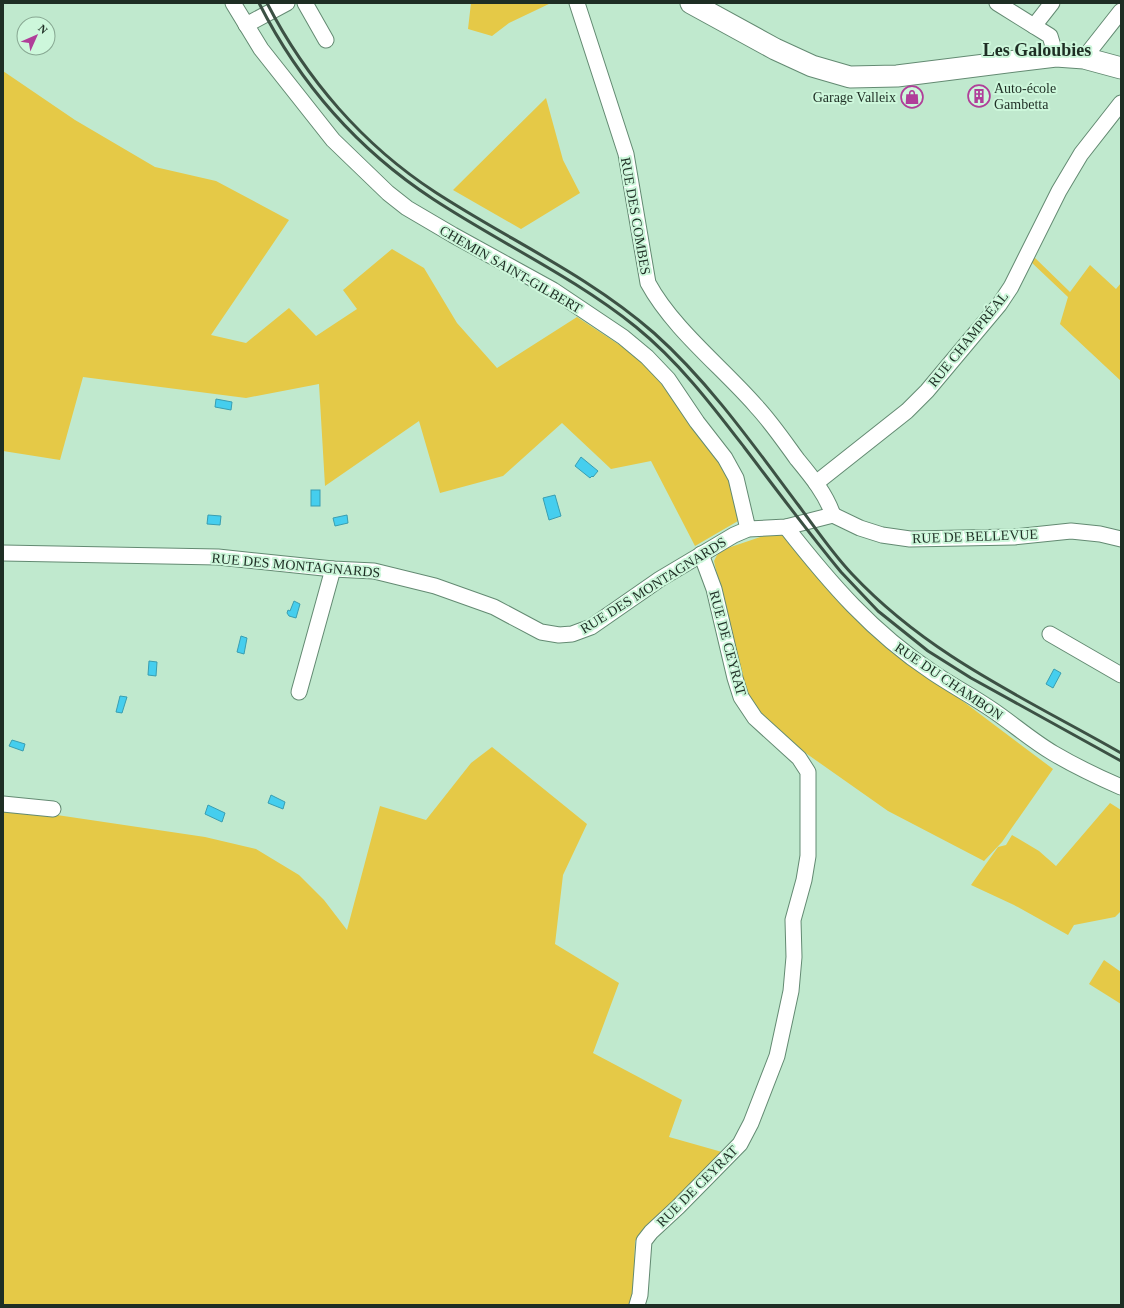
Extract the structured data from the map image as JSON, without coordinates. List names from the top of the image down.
{
  "streets": {
    "street": [
      "RUE DES COMBES",
      "CHEMIN SAINT-GILBERT",
      "RUE CHAMPRÉAL",
      "RUE DE BELLEVUE",
      "RUE DES MONTAGNARDS",
      "RUE DE CEYRAT",
      "RUE DU CHAMBON"
    ]
  },
  "crossings": [
    ["RUE DES COMBES", "RUE CHAMPRÉAL"],
    ["RUE DES COMBES", "RUE DE BELLEVUE"],
    ["RUE DES COMBES", "RUE DES MONTAGNARDS"],
    ["CHEMIN SAINT-GILBERT", "RUE DES MONTAGNARDS"],
    ["RUE DE BELLEVUE", "RUE DES MONTAGNARDS"],
    ["RUE DES MONTAGNARDS", "RUE DE CEYRAT"],
    ["RUE DES MONTAGNARDS", "RUE DU CHAMBON"]
  ],
  "districts": ["Les Galoubies"],
  "places": {
    "building": ["Auto-école Gambetta"],
    "shop": ["Garage Valleix"]
  },
  "north": "top right"
}
